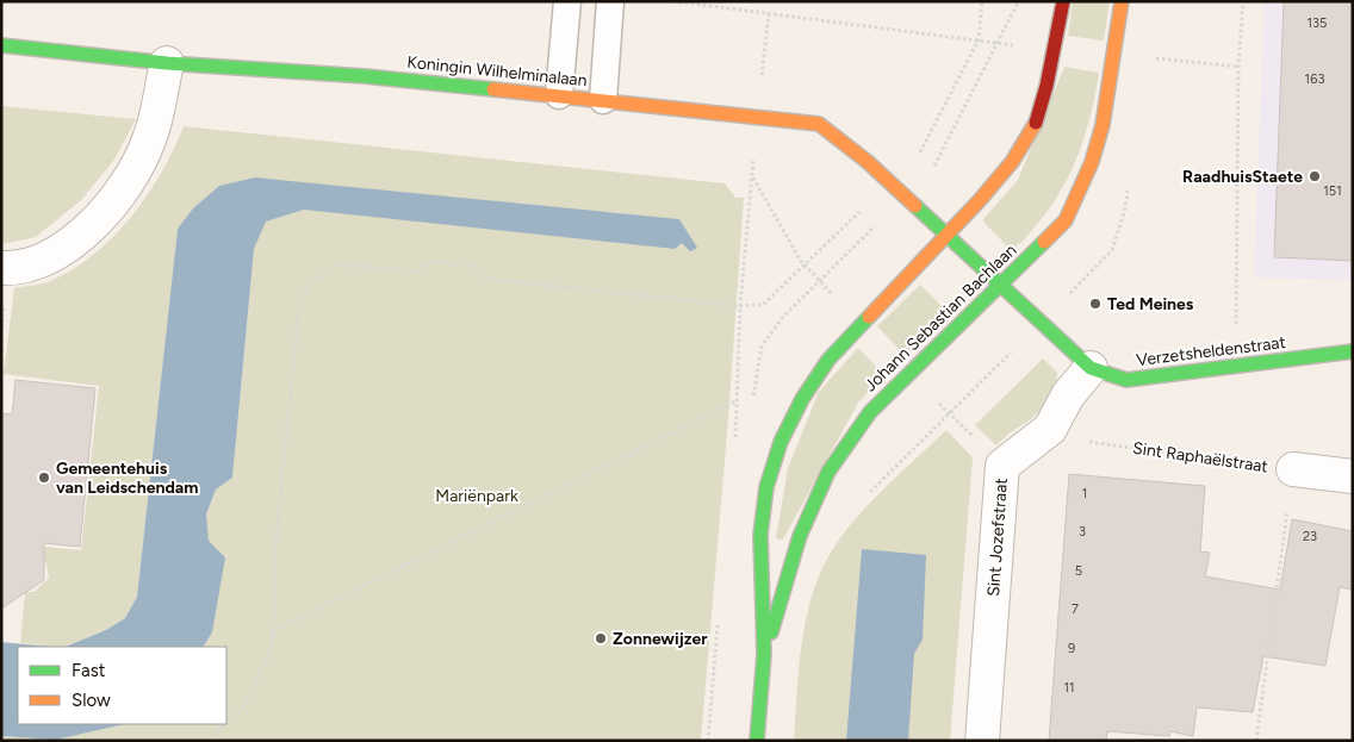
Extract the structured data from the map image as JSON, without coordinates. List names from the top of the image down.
{
  "streets": {
    "street": [
      "Koningin Wilhelminalaan",
      "Johann Sebastian Bachlaan",
      "Verzetsheldenstraat",
      "Sint Jozefstraat"
    ],
    "path": ["Sint Raphaëlstraat"]
  },
  "crossings": [
    ["Koningin Wilhelminalaan", "Johann Sebastian Bachlaan"],
    ["Koningin Wilhelminalaan", "Verzetsheldenstraat"],
    ["Johann Sebastian Bachlaan", "Verzetsheldenstraat"],
    ["Verzetsheldenstraat", "Sint Jozefstraat"],
    ["Sint Raphaëlstraat", "Sint Jozefstraat"]
  ],
  "parks": ["Mariënpark"],
  "places": [
    "RaadhuisStaete",
    "Ted Meines",
    "Gemeentehuis van Leidschendam",
    "Zonnewijzer"
  ],
  "house_numbers": [
    "135",
    "163",
    "151",
    "1",
    "3",
    "23",
    "5",
    "7",
    "9",
    "11"
  ],
  "legend": ["Fast", "Slow"]
}
